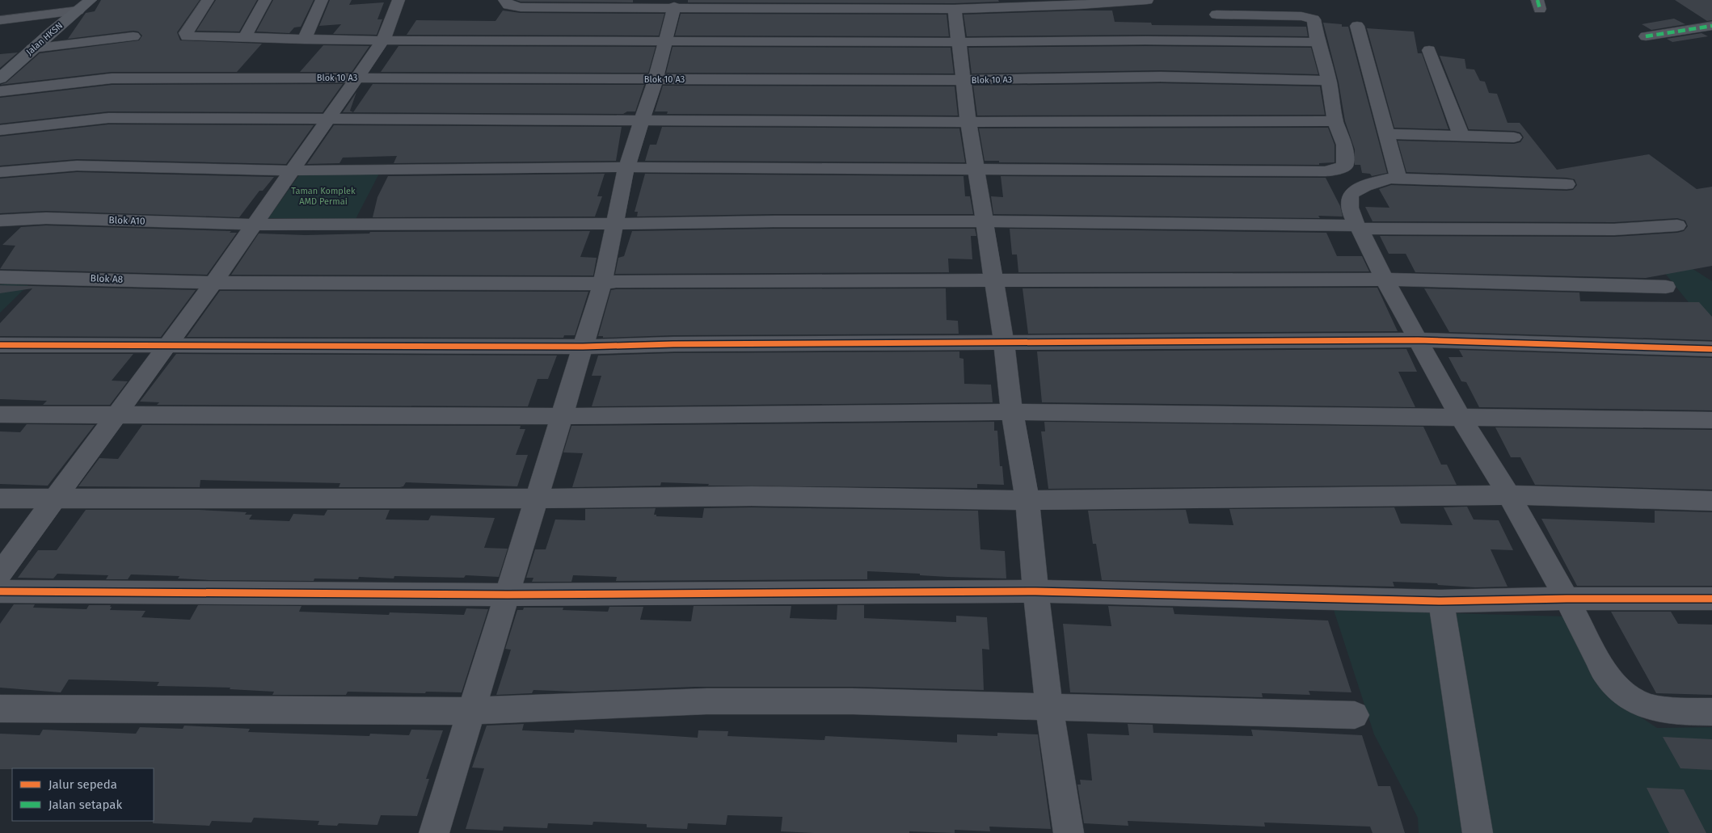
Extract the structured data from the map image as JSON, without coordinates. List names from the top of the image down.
{
  "streets": {
    "main road": ["Jalan HKSN"],
    "street": ["Blok 10 A3", "Blok A10", "Blok A8"]
  },
  "parks": ["Taman Komplek AMD Permai"],
  "legend": ["Jalur sepeda", "Jalan setapak"]
}
